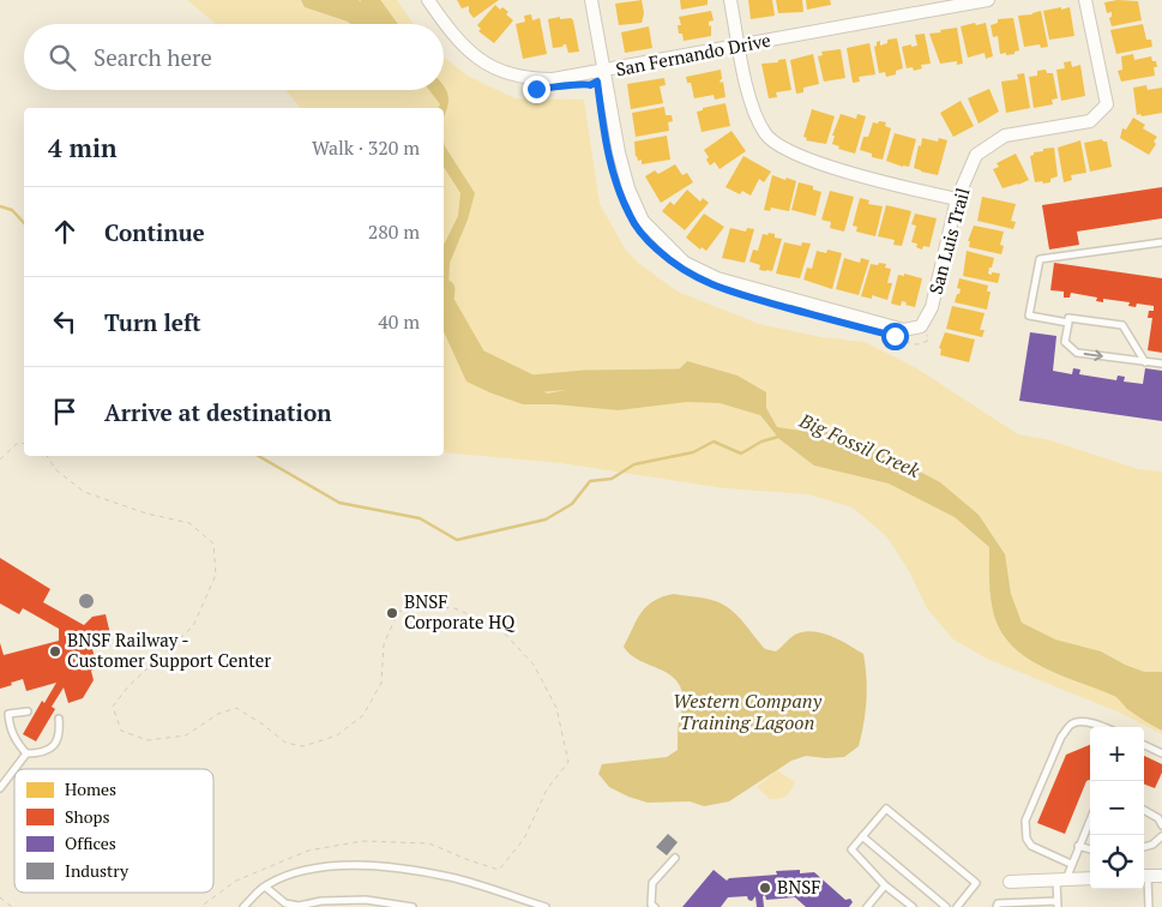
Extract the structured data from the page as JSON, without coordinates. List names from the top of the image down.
{
  "streets": {
    "street": ["San Fernando Drive", "San Luis Trail"]
  },
  "water": ["Big Fossil Creek", "Western Company Training Lagoon"],
  "places": ["BNSF Corporate HQ", "BNSF Railway - Customer Support Center", "BNSF"],
  "legend": [
    "Homes",
    "Shops",
    "Offices",
    "Industry"
  ],
  "page": {
    "search": "Search here",
    "heading": ["4 min", "Walk · 320 m"],
    "list": [
      ["Continue", "280 m"],
      ["Turn left", "40 m"],
      "Arrive at destination"
    ],
    "map_buttons": ["+", "−"]
  }
}
